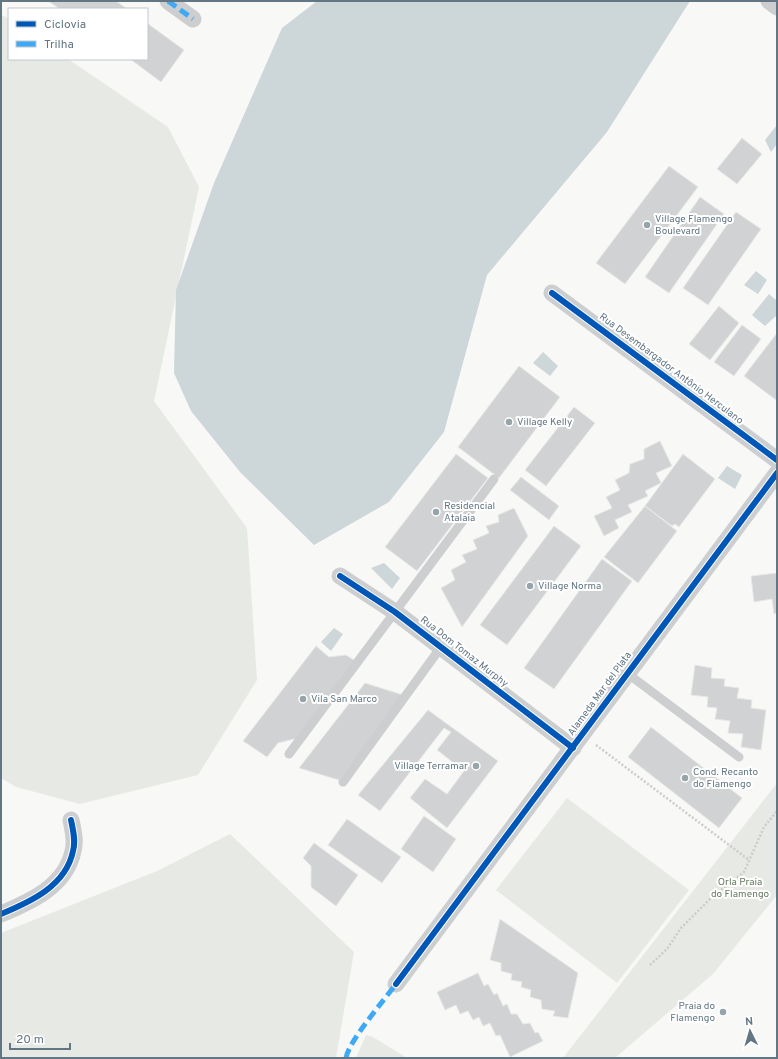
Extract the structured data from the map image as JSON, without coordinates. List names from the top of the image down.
{
  "streets": {
    "street": ["Rua Desembargador Antônio Herculano", "Rua Dom Tomaz Murphy", "Alameda Mar del Plata"]
  },
  "crossings": [
    ["Rua Dom Tomaz Murphy", "Alameda Mar del Plata"]
  ],
  "parks": ["Orla Praia do Flamengo"],
  "places": [
    "Village Flamengo Boulevard",
    "Village Kelly",
    "Residencial Atalaia",
    "Village Norma",
    "Vila San Marco",
    "Village Terramar",
    "Cond. Recanto do Flamengo",
    "Praia do Flamengo"
  ],
  "legend": ["Ciclovia", "Trilha"],
  "scale_bar": "20 m",
  "north": "top"
}
